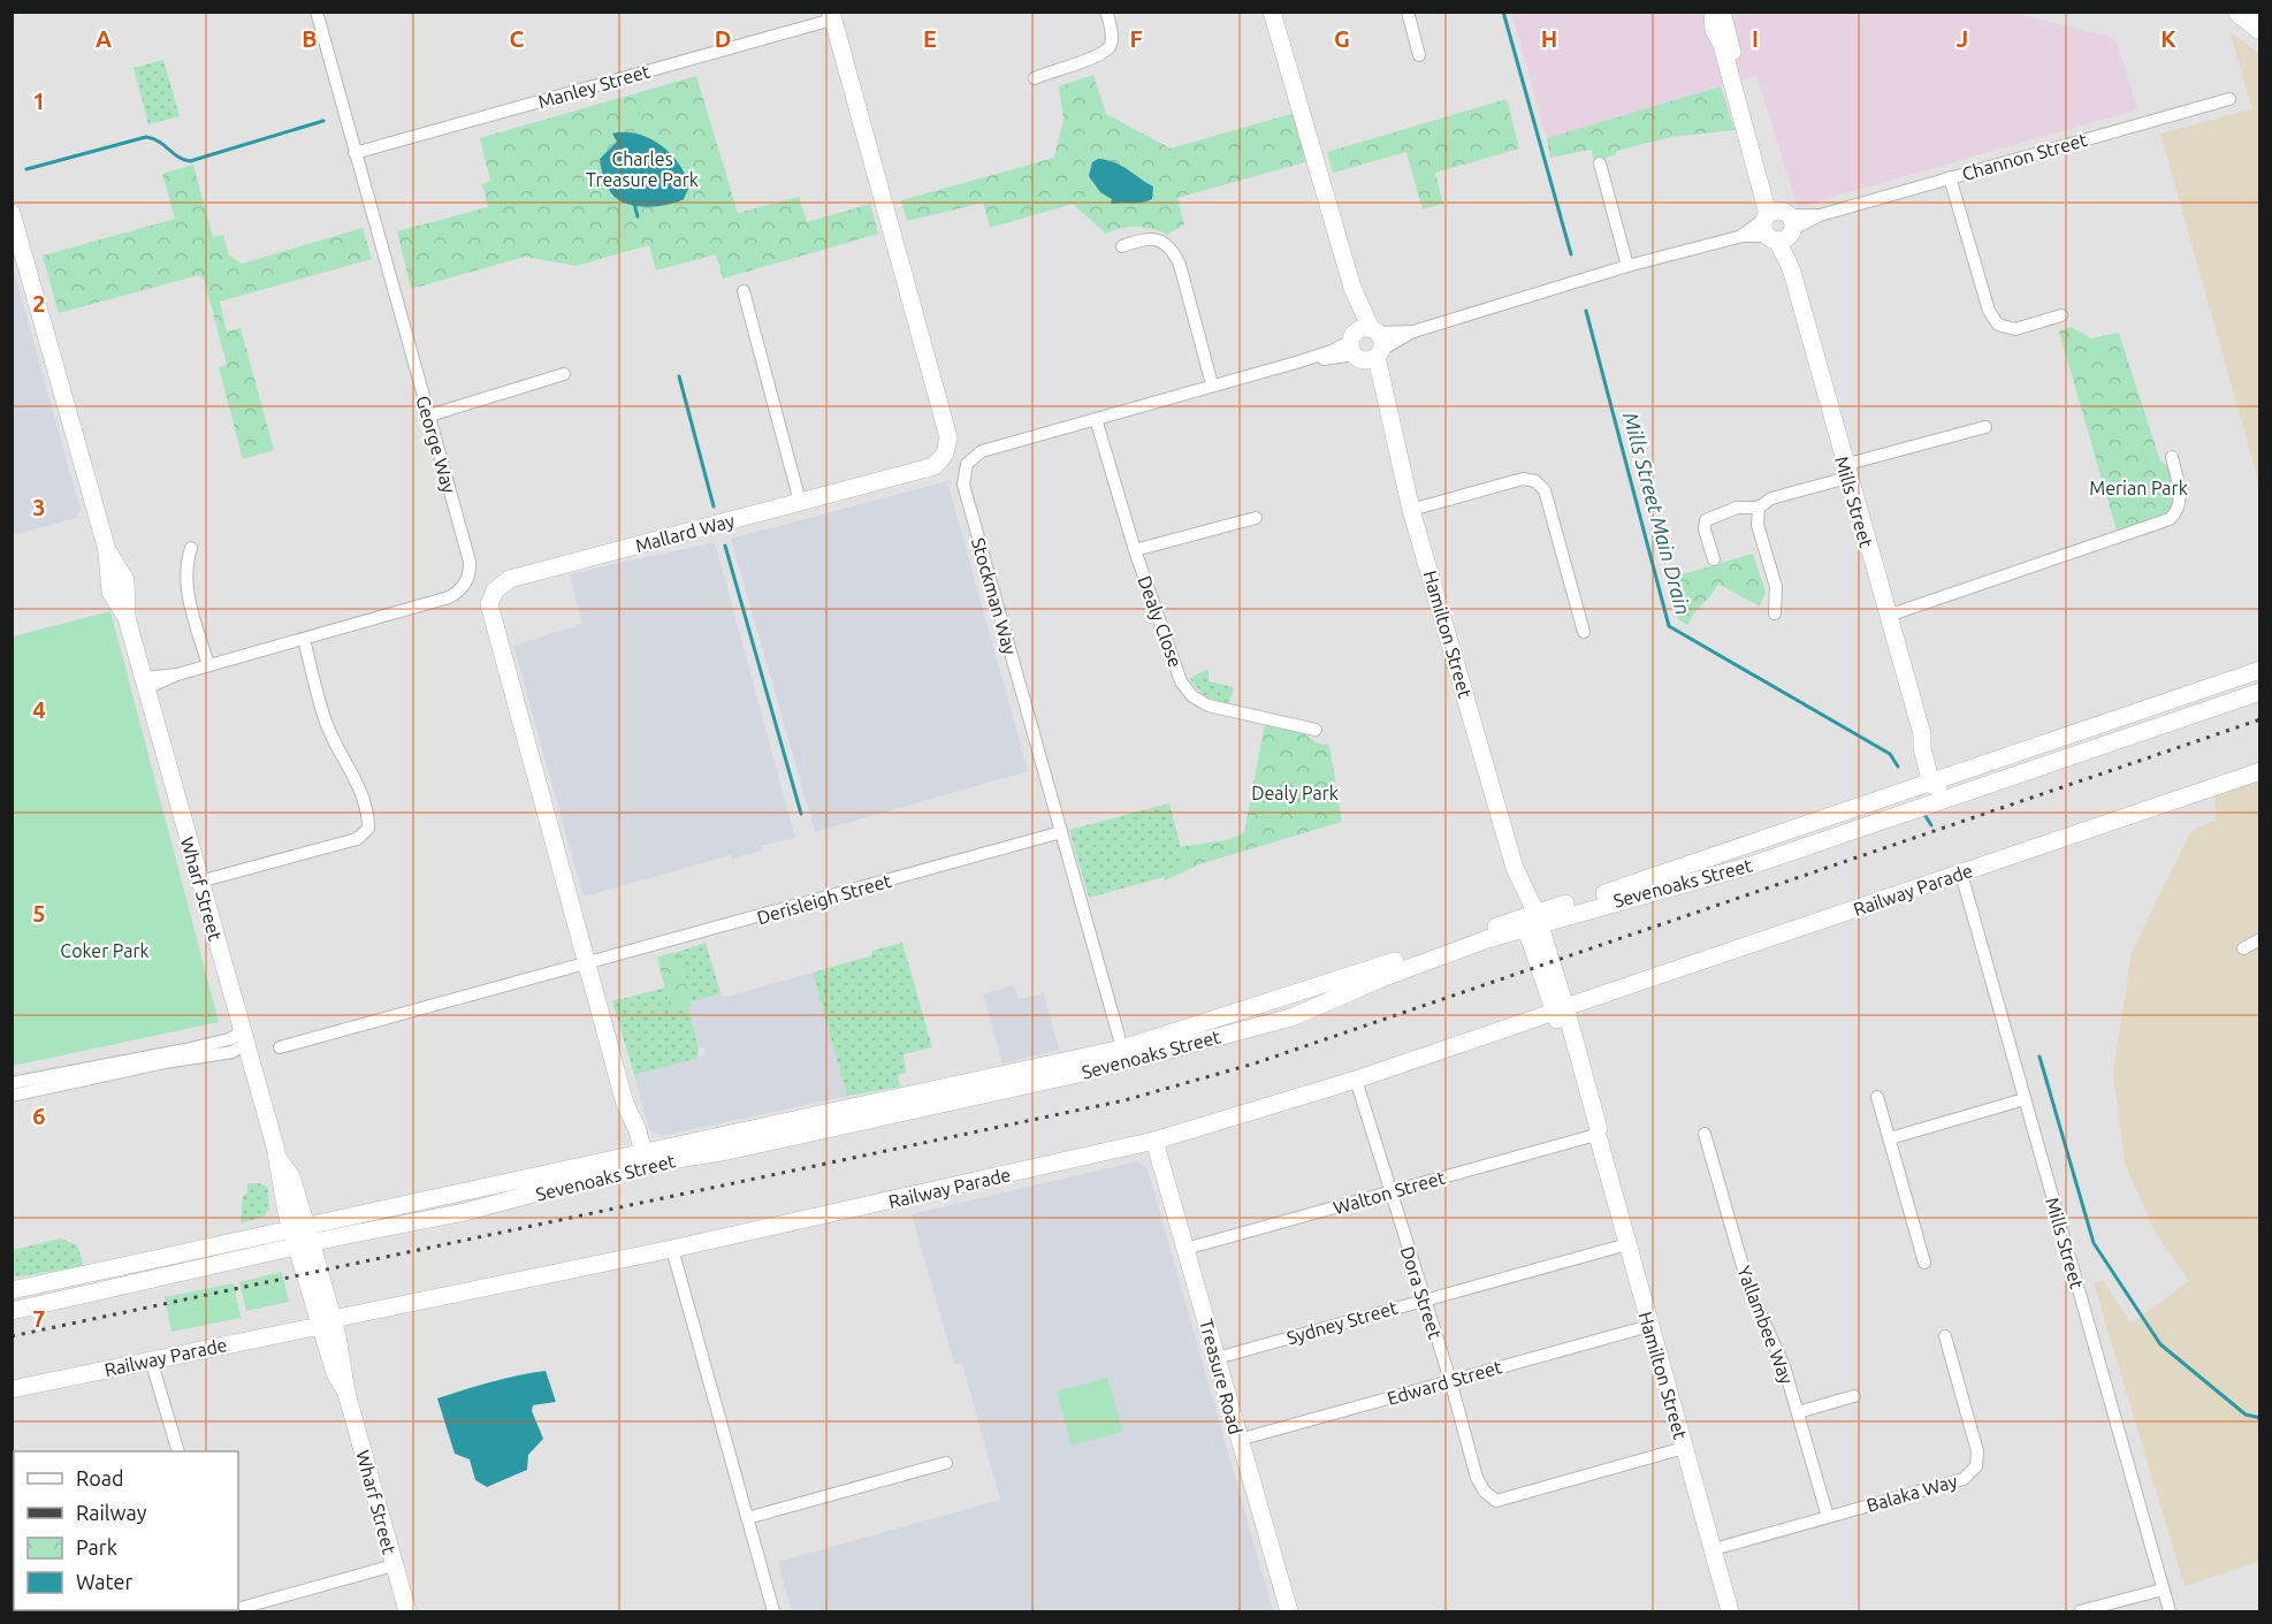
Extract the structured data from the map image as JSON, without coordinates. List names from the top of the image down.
{
  "streets": {
    "street": [
      "Manley Street",
      "Channon Street",
      "George Way",
      "Mills Street",
      "Mallard Way",
      "Stockman Way",
      "Dealy Close",
      "Hamilton Street",
      "Sevenoaks Street",
      "Wharf Street",
      "Railway Parade",
      "Derisleigh Street",
      "Walton Street",
      "Dora Street",
      "Sydney Street",
      "Yallambee Way",
      "Treasure Road",
      "Edward Street",
      "Balaka Way"
    ]
  },
  "crossings": [
    ["Manley Street", "George Way"],
    ["Manley Street", "Mallard Way"],
    ["Channon Street", "Mills Street"],
    ["Channon Street", "Stockman Way"],
    ["Channon Street", "Hamilton Street"],
    ["George Way", "Wharf Street"],
    ["Mills Street", "Sevenoaks Street"],
    ["Mills Street", "Railway Parade"],
    ["Mallard Way", "Sevenoaks Street"],
    ["Mallard Way", "Derisleigh Street"],
    ["Stockman Way", "Dealy Close"],
    ["Stockman Way", "Hamilton Street"],
    ["Stockman Way", "Sevenoaks Street"],
    ["Stockman Way", "Derisleigh Street"],
    ["Hamilton Street", "Sevenoaks Street"],
    ["Hamilton Street", "Railway Parade"],
    ["Hamilton Street", "Walton Street"],
    ["Hamilton Street", "Dora Street"],
    ["Hamilton Street", "Sydney Street"],
    ["Hamilton Street", "Edward Street"],
    ["Hamilton Street", "Balaka Way"],
    ["Sevenoaks Street", "Wharf Street"],
    ["Wharf Street", "Railway Parade"],
    ["Railway Parade", "Dora Street"],
    ["Railway Parade", "Treasure Road"],
    ["Walton Street", "Dora Street"],
    ["Walton Street", "Treasure Road"],
    ["Dora Street", "Sydney Street"],
    ["Dora Street", "Edward Street"],
    ["Sydney Street", "Treasure Road"],
    ["Yallambee Way", "Balaka Way"],
    ["Treasure Road", "Edward Street"]
  ],
  "water": ["Mills Street Main Drain"],
  "parks": [
    "Charles Treasure Park",
    "Merian Park",
    "Dealy Park",
    "Coker Park"
  ],
  "legend": [
    "Road",
    "Railway",
    "Park",
    "Water"
  ],
  "grid": {
    "columns": [
      "A",
      "B",
      "C",
      "D",
      "E",
      "F",
      "G",
      "H",
      "I",
      "J",
      "K"
    ],
    "rows": [
      "1",
      "2",
      "3",
      "4",
      "5",
      "6",
      "7"
    ]
  }
}
